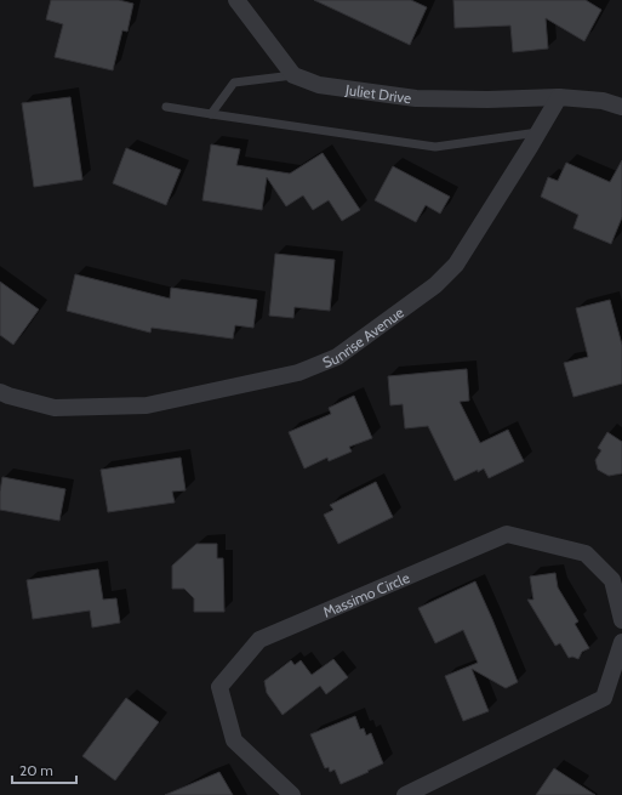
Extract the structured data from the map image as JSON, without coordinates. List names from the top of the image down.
{
  "streets": {
    "street": ["Juliet Drive", "Sunrise Avenue", "Massimo Circle"]
  },
  "crossings": [
    ["Juliet Drive", "Sunrise Avenue"]
  ],
  "scale_bar": "20 m"
}
